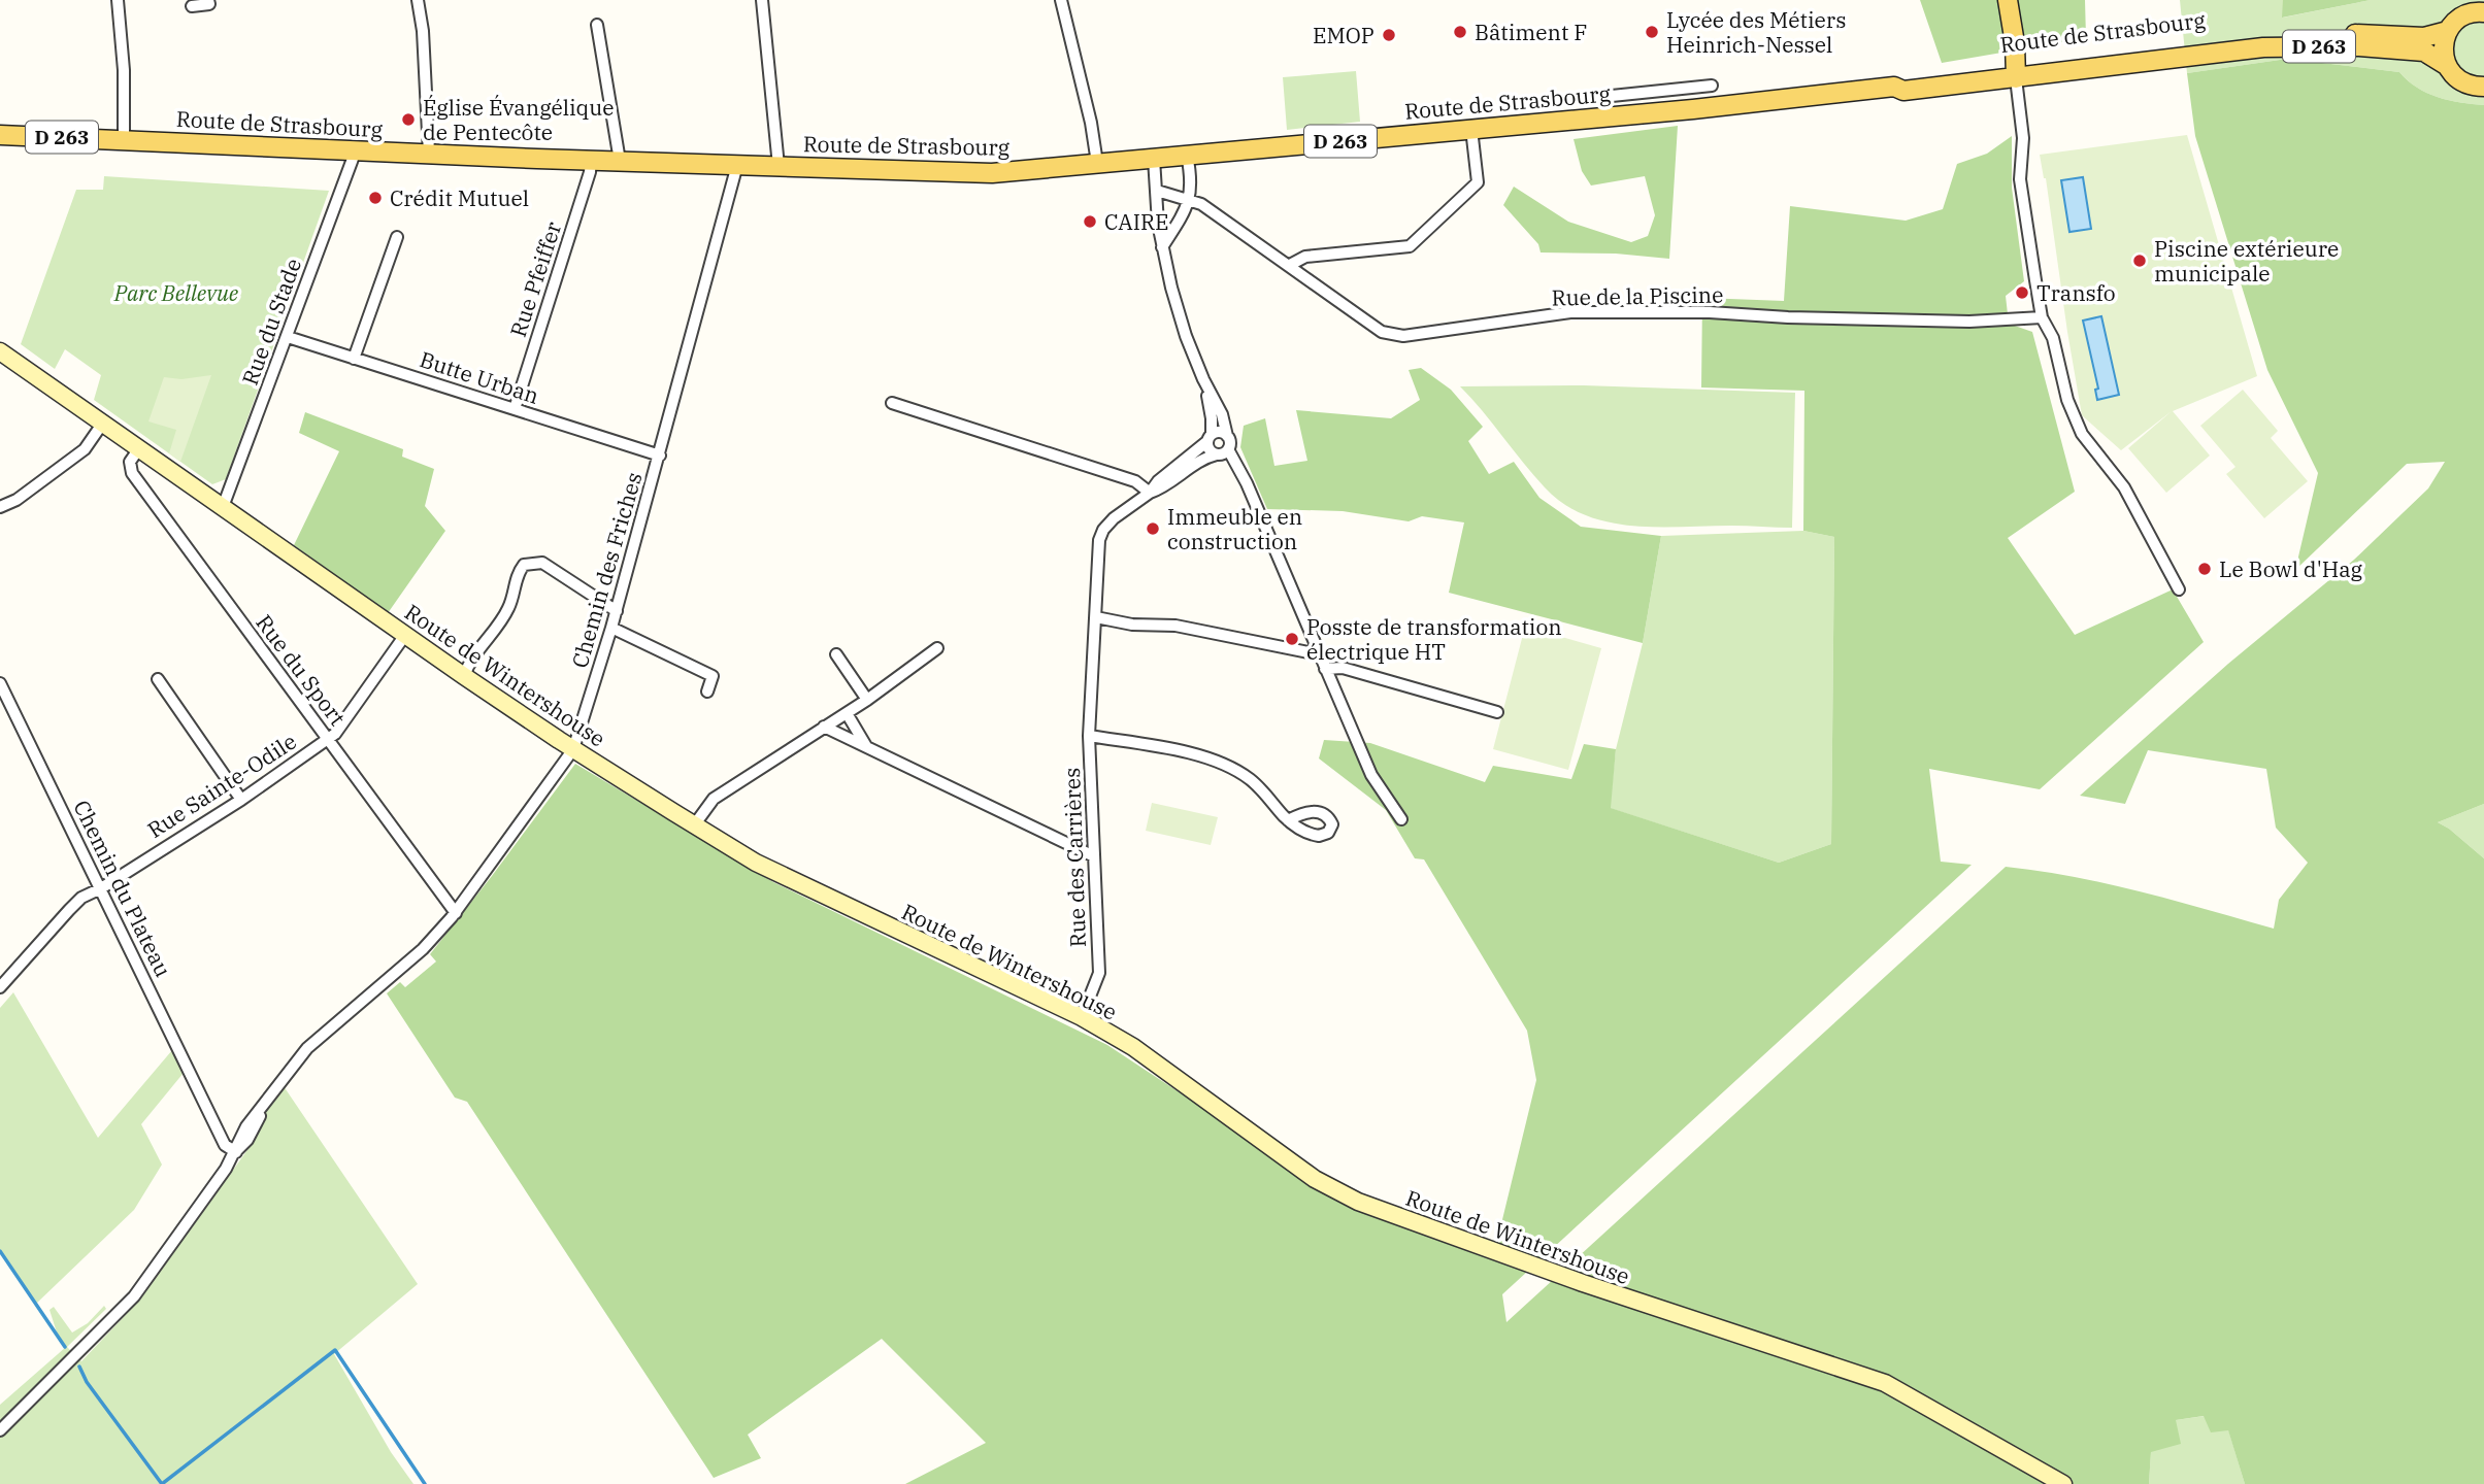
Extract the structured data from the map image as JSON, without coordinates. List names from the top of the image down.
{
  "streets": {
    "main road": ["Route de Strasbourg", "D 263"],
    "street": [
      "Rue Pfeiffer",
      "Rue de la Piscine",
      "Rue du Stade",
      "Butte Urban",
      "Chemin des Friches",
      "Rue du Sport",
      "Route de Wintershouse",
      "Rue Sainte-Odile",
      "Rue des Carrières",
      "Chemin du Plateau"
    ]
  },
  "crossings": [
    ["Route de Strasbourg", "Rue Pfeiffer"],
    ["Route de Strasbourg", "Rue du Stade"],
    ["Route de Strasbourg", "Chemin des Friches"],
    ["Rue Pfeiffer", "Butte Urban"],
    ["Rue du Stade", "Butte Urban"],
    ["Rue du Stade", "Route de Wintershouse"],
    ["Butte Urban", "Chemin des Friches"],
    ["Chemin des Friches", "Rue du Sport"],
    ["Chemin des Friches", "Route de Wintershouse"],
    ["Chemin des Friches", "Chemin du Plateau"],
    ["Rue du Sport", "Route de Wintershouse"],
    ["Rue du Sport", "Rue Sainte-Odile"],
    ["Route de Wintershouse", "Rue Sainte-Odile"],
    ["Route de Wintershouse", "Rue des Carrières"],
    ["Rue Sainte-Odile", "Chemin du Plateau"]
  ],
  "parks": ["Parc Bellevue"],
  "places": [
    "Bâtiment F",
    "Lycée des Métiers Heinrich-Nessel",
    "EMOP",
    "Église Évangélique de Pentecôte",
    "Crédit Mutuel",
    "CAIRE",
    "Piscine extérieure municipale",
    "Transfo",
    "Immeuble en construction",
    "Le Bowl d'Hag",
    "Posste de transformation électrique HT"
  ]
}
